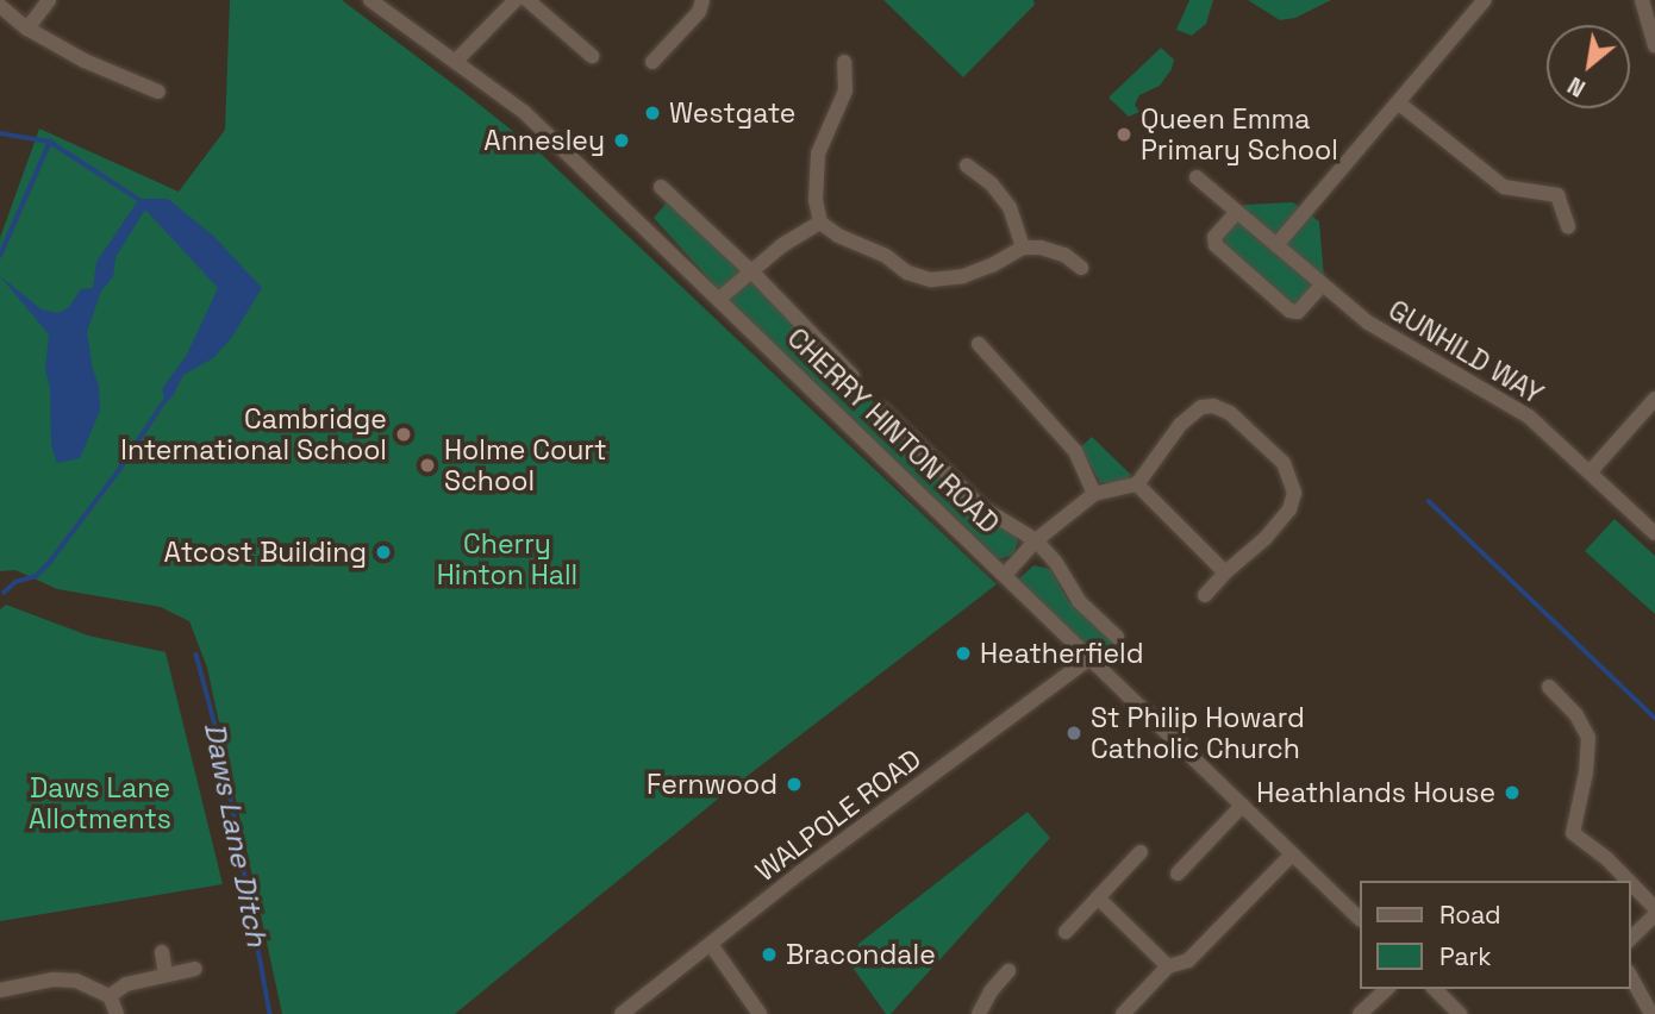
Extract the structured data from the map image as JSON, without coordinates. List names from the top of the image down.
{
  "streets": {
    "street": ["GUNHILD WAY", "CHERRY HINTON ROAD", "WALPOLE ROAD"]
  },
  "crossings": [
    ["CHERRY HINTON ROAD", "WALPOLE ROAD"]
  ],
  "water": ["Daws Lane Ditch"],
  "parks": ["Cherry Hinton Hall", "Daws Lane Allotments"],
  "places": [
    "Westgate",
    "Queen Emma Primary School",
    "Annesley",
    "Cambridge International School",
    "Holme Court School",
    "Atcost Building",
    "Heatherfield",
    "St Philip Howard Catholic Church",
    "Fernwood",
    "Heathlands House",
    "Bracondale"
  ],
  "legend": ["Road", "Park"],
  "north": "bottom left"
}
